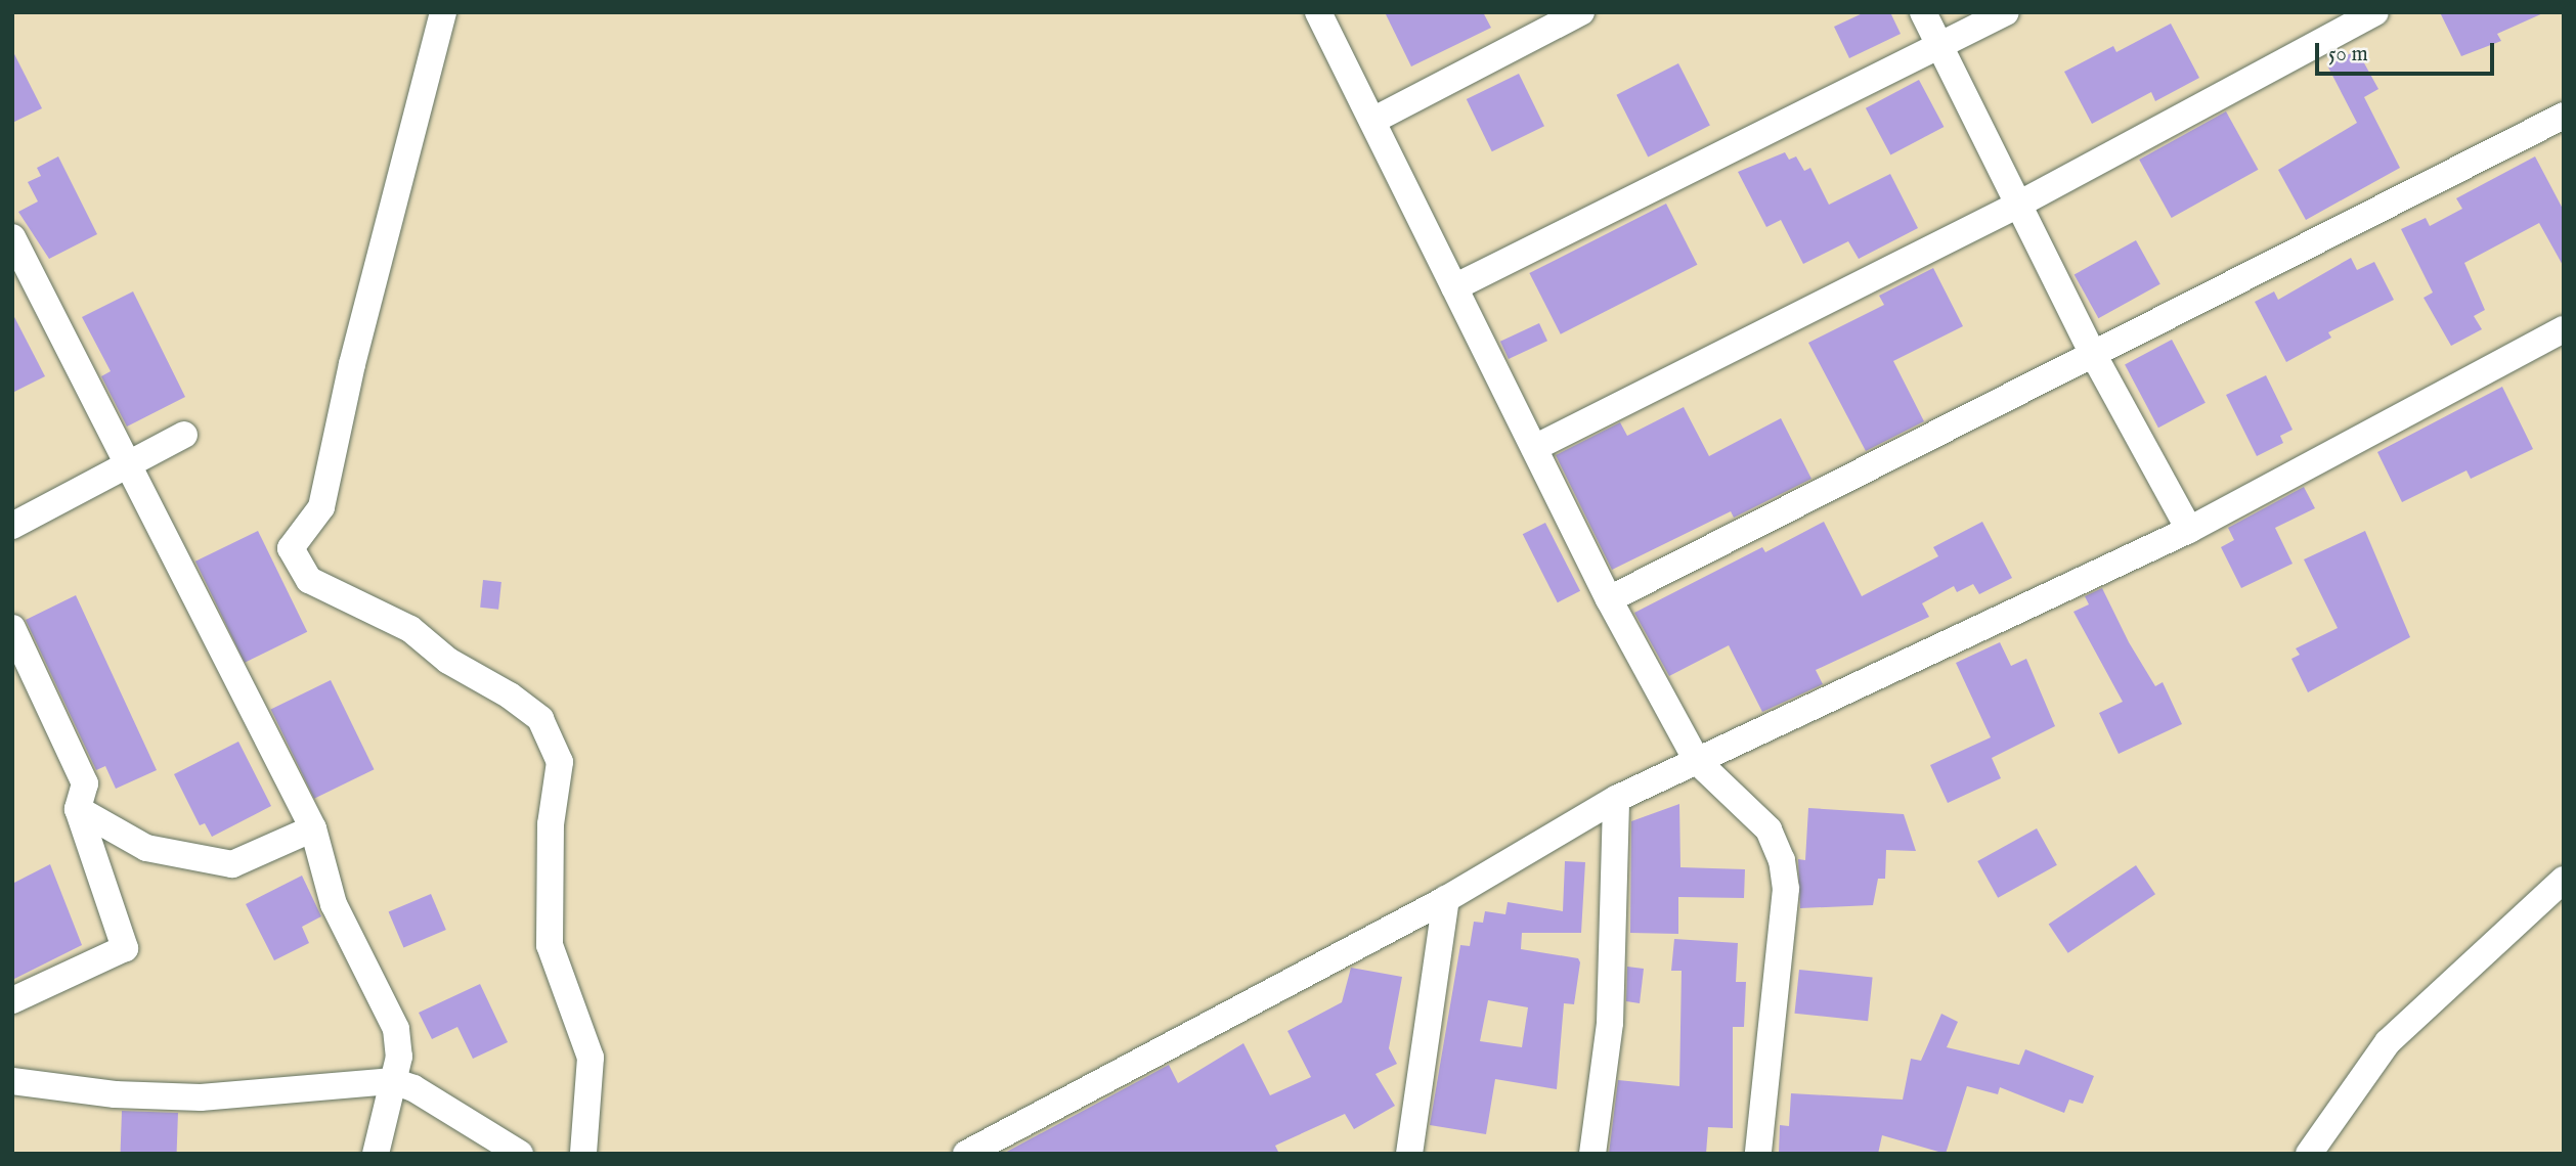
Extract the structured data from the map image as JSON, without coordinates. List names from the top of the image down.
{
  "scale_bar": "50 m"
}
